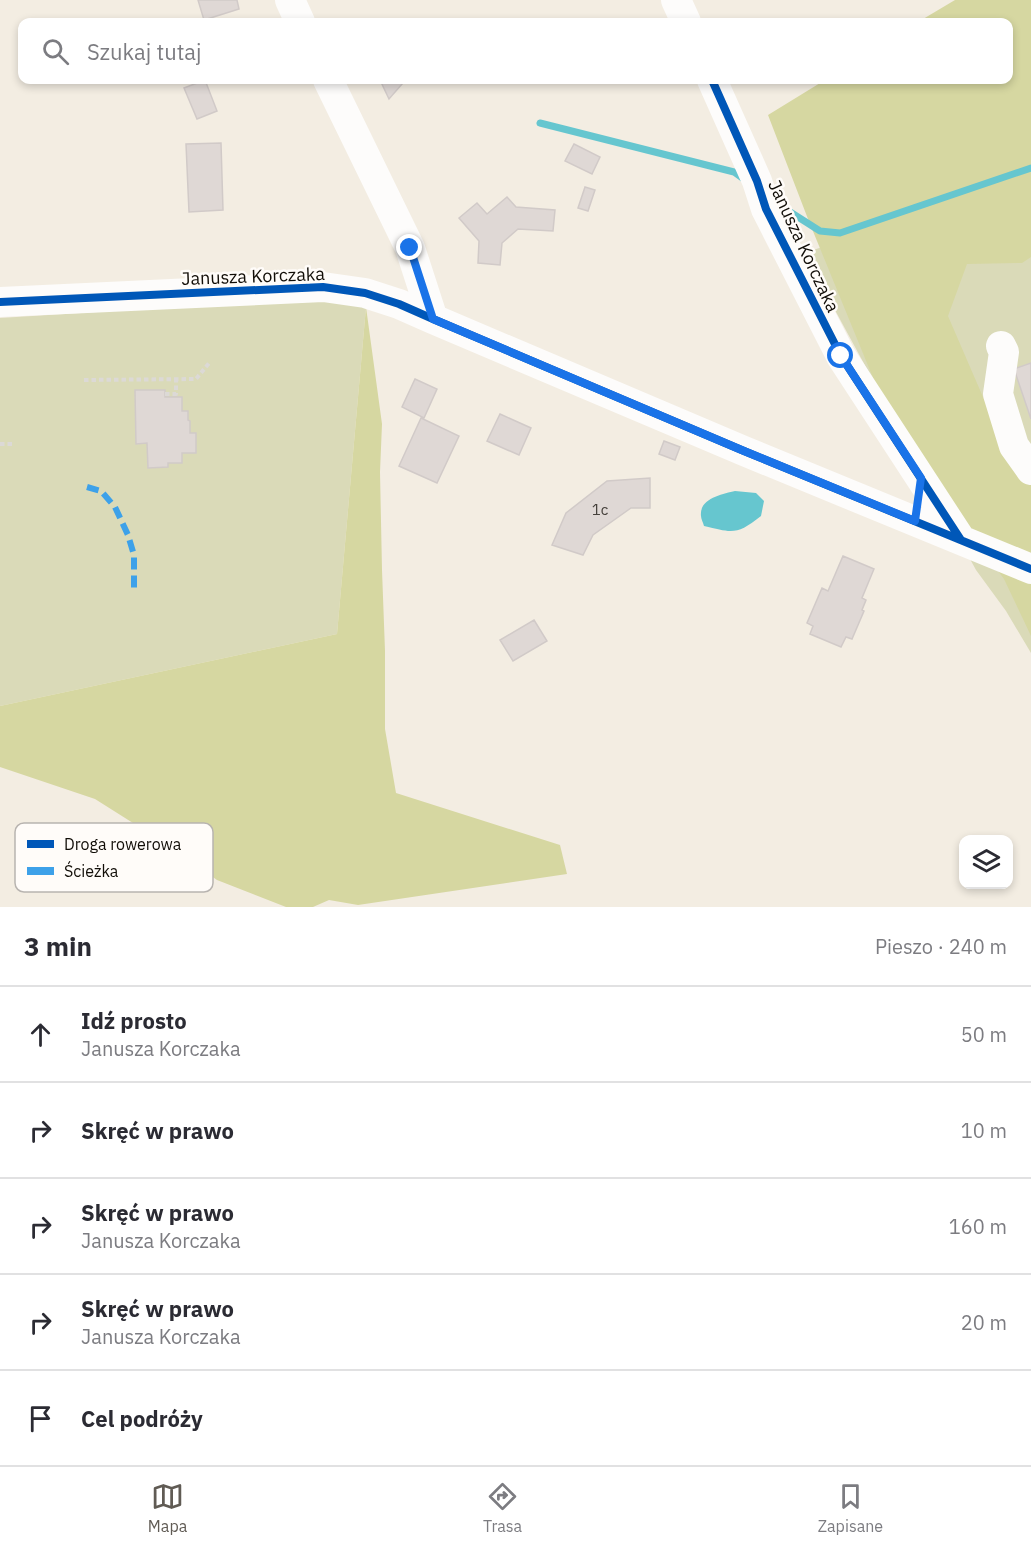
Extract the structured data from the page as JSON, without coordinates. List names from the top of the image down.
{
  "streets": {
    "street": ["Janusza Korczaka"]
  },
  "house_numbers": ["1c"],
  "legend": ["Droga rowerowa", "Ścieżka"],
  "page": {
    "search": "Szukaj tutaj",
    "heading": ["3 min", "Pieszo · 240 m"],
    "list": [
      ["Idź prosto", "Janusza Korczaka", "50 m"],
      ["Skręć w prawo", "10 m"],
      ["Skręć w prawo", "Janusza Korczaka", "160 m"],
      ["Skręć w prawo", "Janusza Korczaka", "20 m"],
      "Cel podróży"
    ],
    "nav": ["Mapa", "Trasa", "Zapisane"]
  }
}
